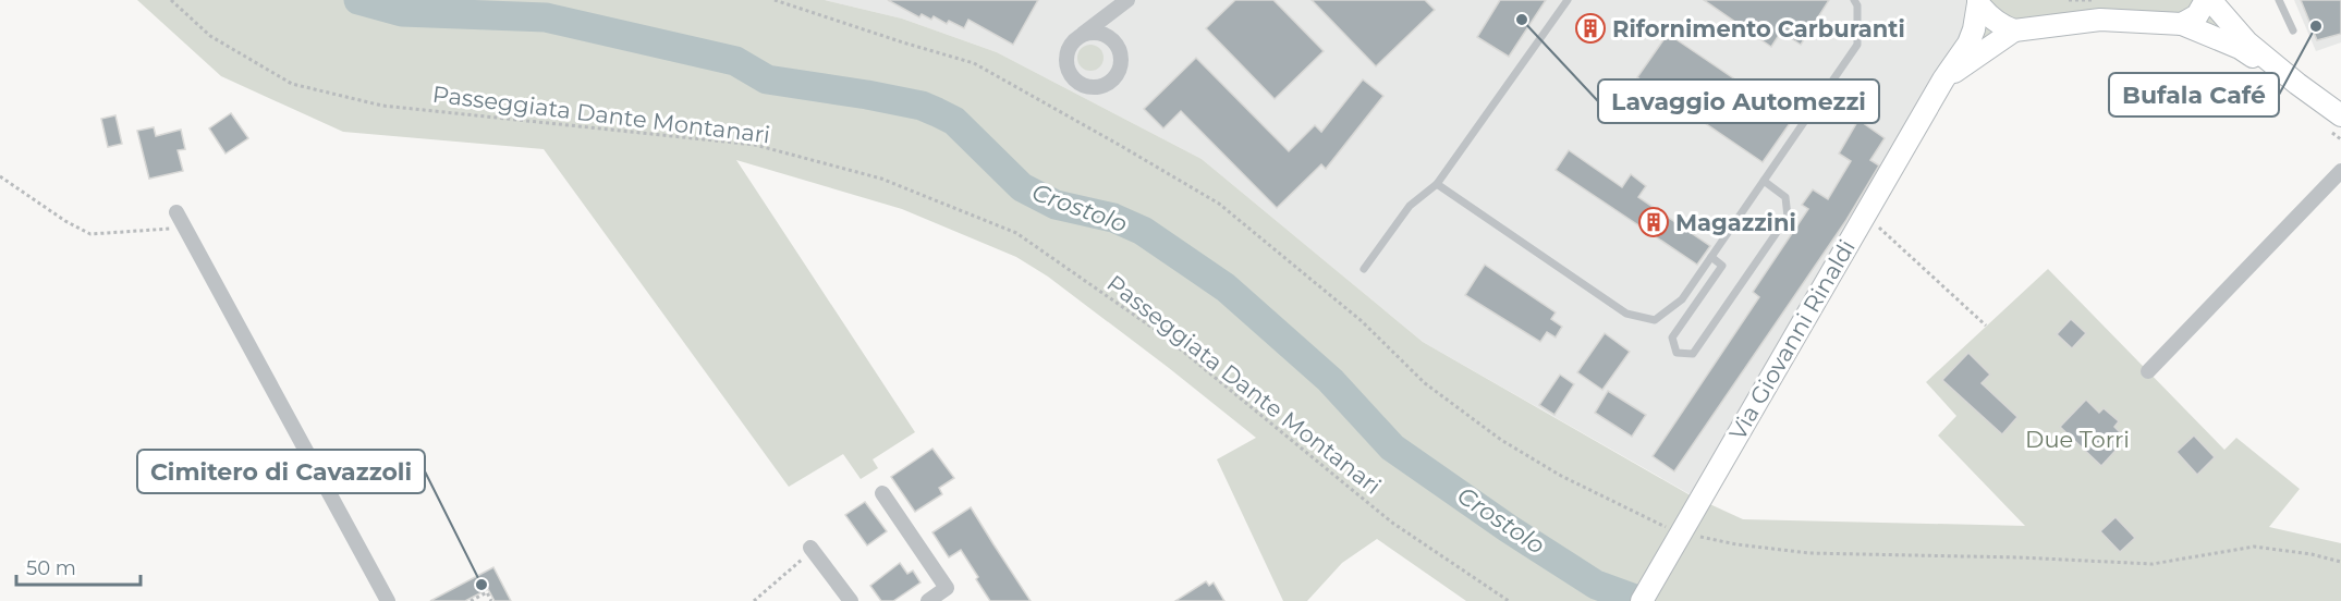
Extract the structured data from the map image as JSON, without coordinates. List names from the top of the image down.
{
  "streets": {
    "street": ["Via Giovanni Rinaldi"],
    "path": ["Passeggiata Dante Montanari"]
  },
  "water": ["Crostolo"],
  "parks": ["Due Torri"],
  "places": {
    "other": ["Lavaggio Automezzi", "Bufala Café", "Cimitero di Cavazzoli"],
    "building": ["Rifornimento Carburanti", "Magazzini"]
  },
  "scale_bar": "50 m"
}
